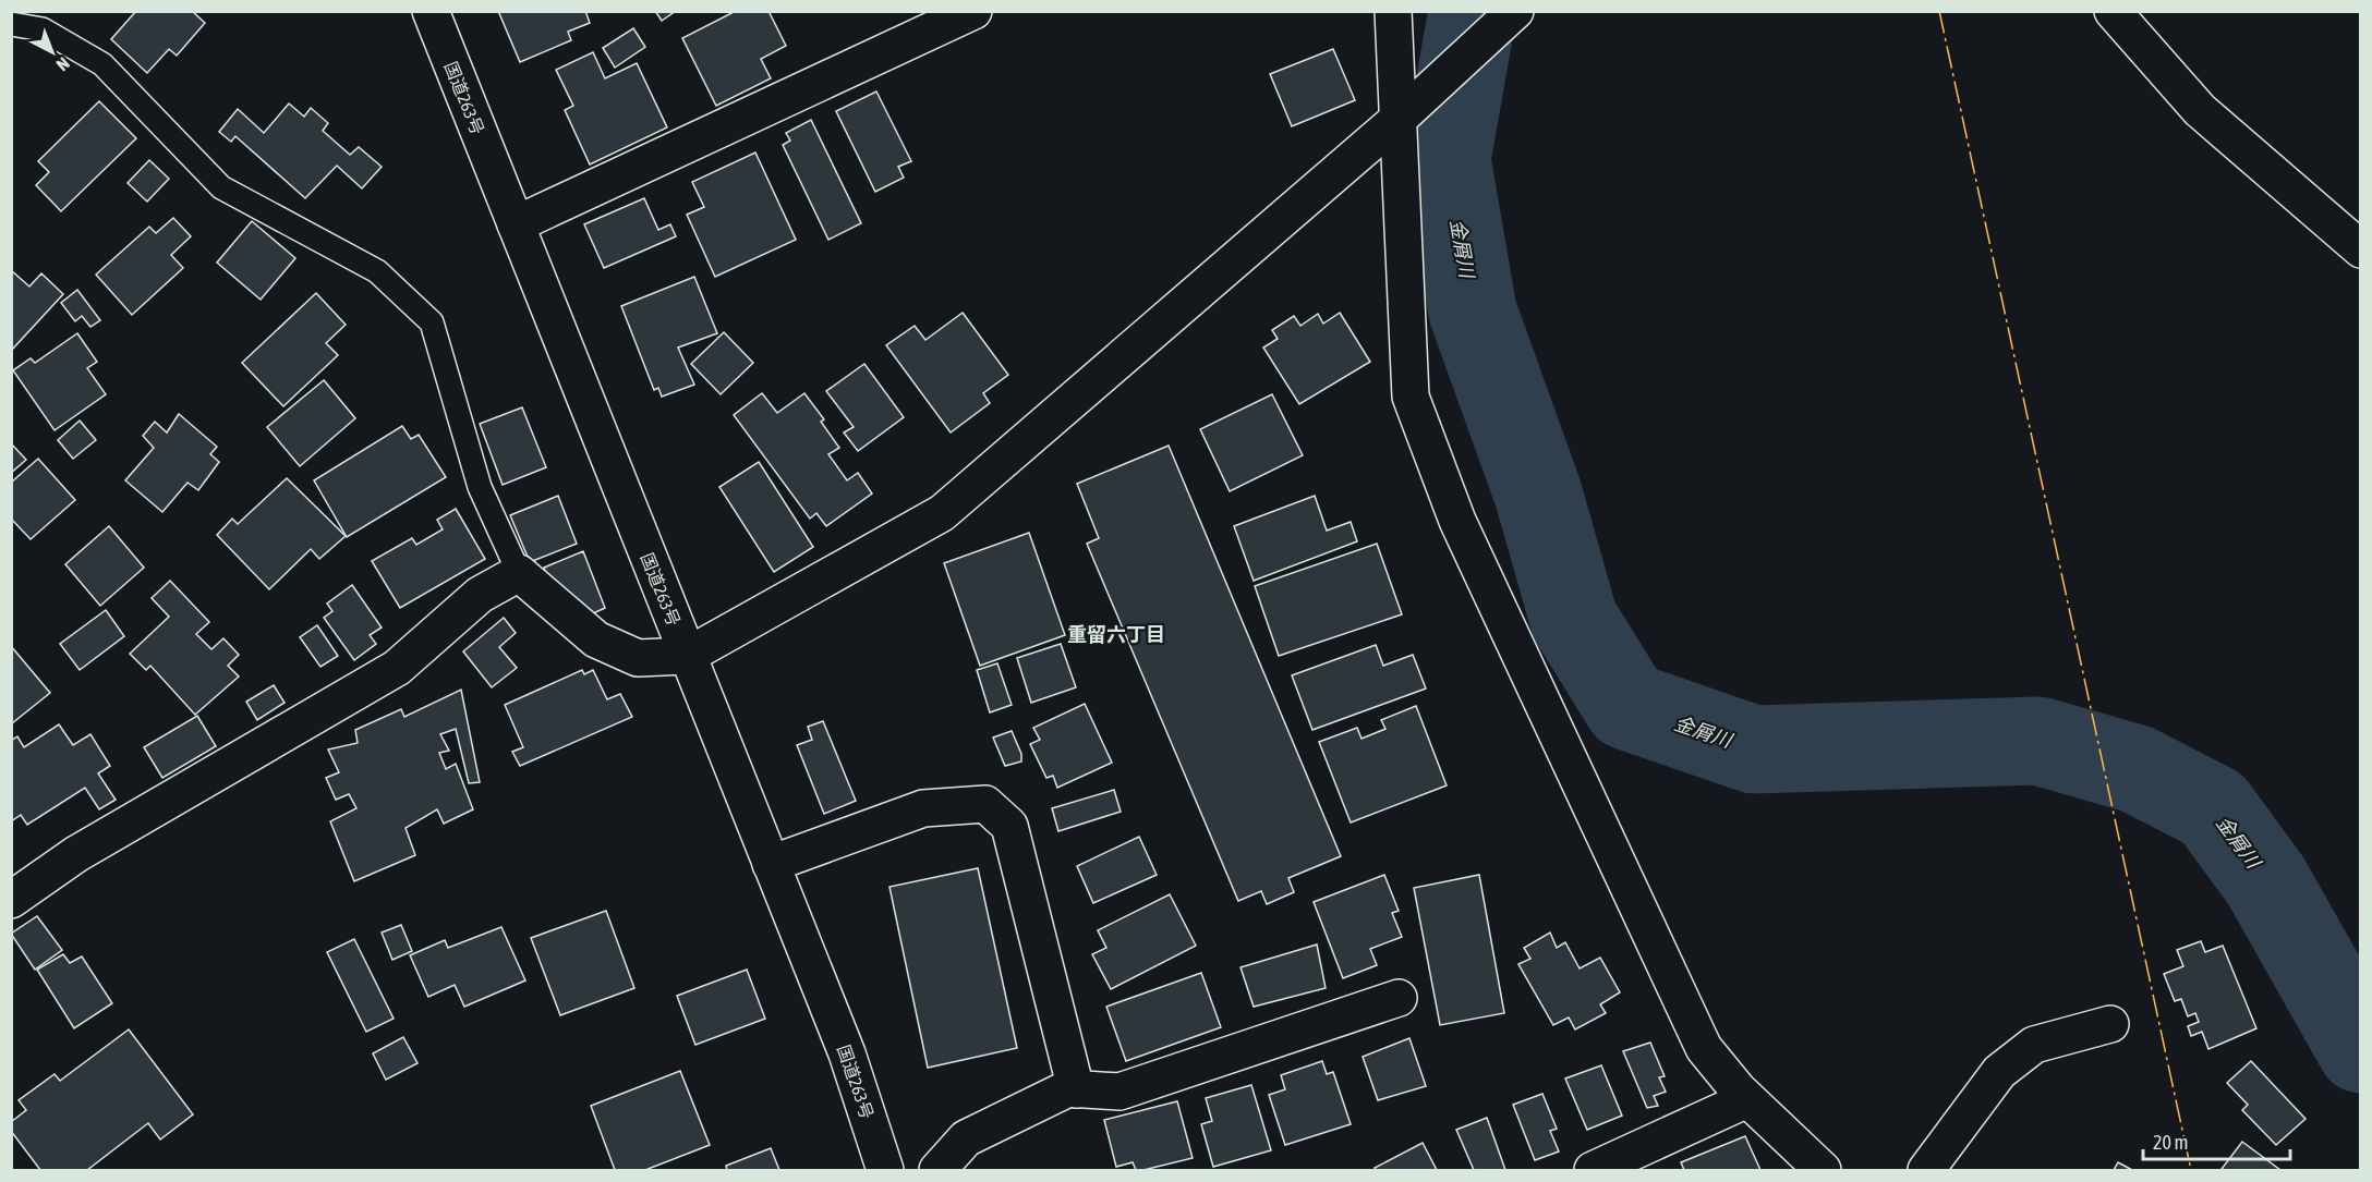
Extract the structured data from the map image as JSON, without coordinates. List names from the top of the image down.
{
  "streets": {
    "main road": ["国道263号"]
  },
  "districts": ["重留六丁目"],
  "water": ["金屑川"],
  "scale_bar": "20 m",
  "north": "bottom right"
}
